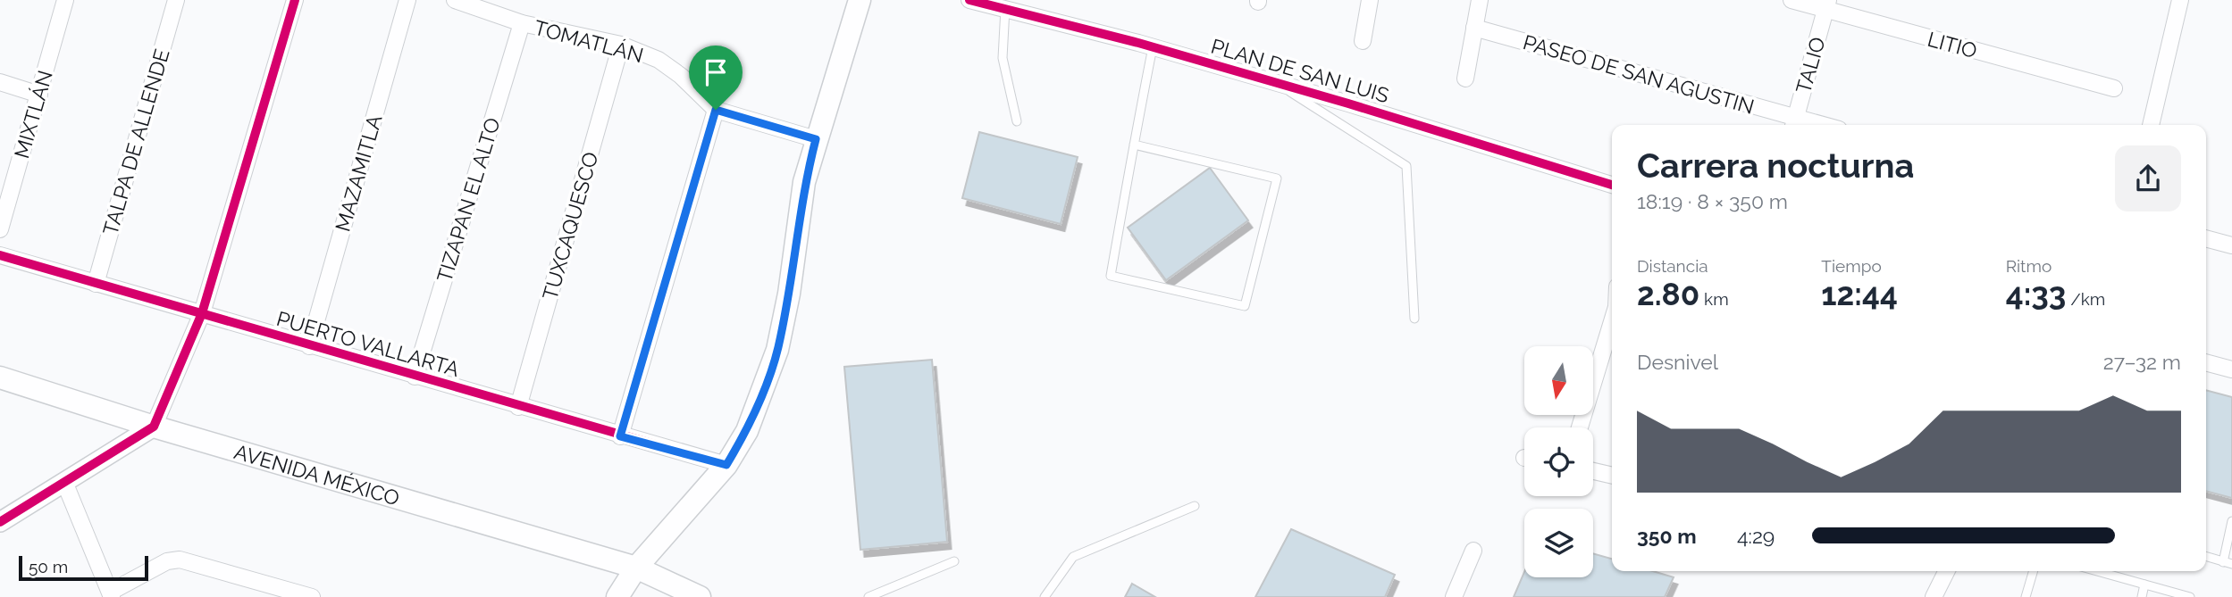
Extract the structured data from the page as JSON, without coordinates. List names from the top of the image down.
{
  "streets": {
    "main road": ["AVENIDA MÉXICO"],
    "street": [
      "TOMATLÁN",
      "LITIO",
      "TALIO",
      "PLAN DE SAN LUIS",
      "PASEO DE SAN AGUSTIN",
      "MIXTLÁN",
      "TALPA DE ALLENDE",
      "MAZAMITLA",
      "TIZAPAN EL ALTO",
      "TUXCAQUESCO",
      "PUERTO VALLARTA"
    ]
  },
  "crossings": [
    ["TOMATLÁN", "TIZAPAN EL ALTO"],
    ["TOMATLÁN", "TUXCAQUESCO"],
    ["LITIO", "TALIO"],
    ["TALIO", "PASEO DE SAN AGUSTIN"],
    ["TALPA DE ALLENDE", "PUERTO VALLARTA"],
    ["MAZAMITLA", "PUERTO VALLARTA"],
    ["TIZAPAN EL ALTO", "PUERTO VALLARTA"],
    ["TUXCAQUESCO", "PUERTO VALLARTA"]
  ],
  "scale_bar": "50 m",
  "north": "bottom",
  "page": {
    "heading": ["Carrera nocturna", "18:19 · 8 × 350 m"],
    "stats": [
      ["Distancia", "2.80 km"],
      ["Tiempo", "12:44"],
      ["Ritmo", "4:33 /km"]
    ],
    "chart": ["Desnivel", "27–32 m"],
    "list": [
      {
        "name": "350 m",
        "note": "4:29"
      }
    ],
    "scale": "50 m"
  }
}
